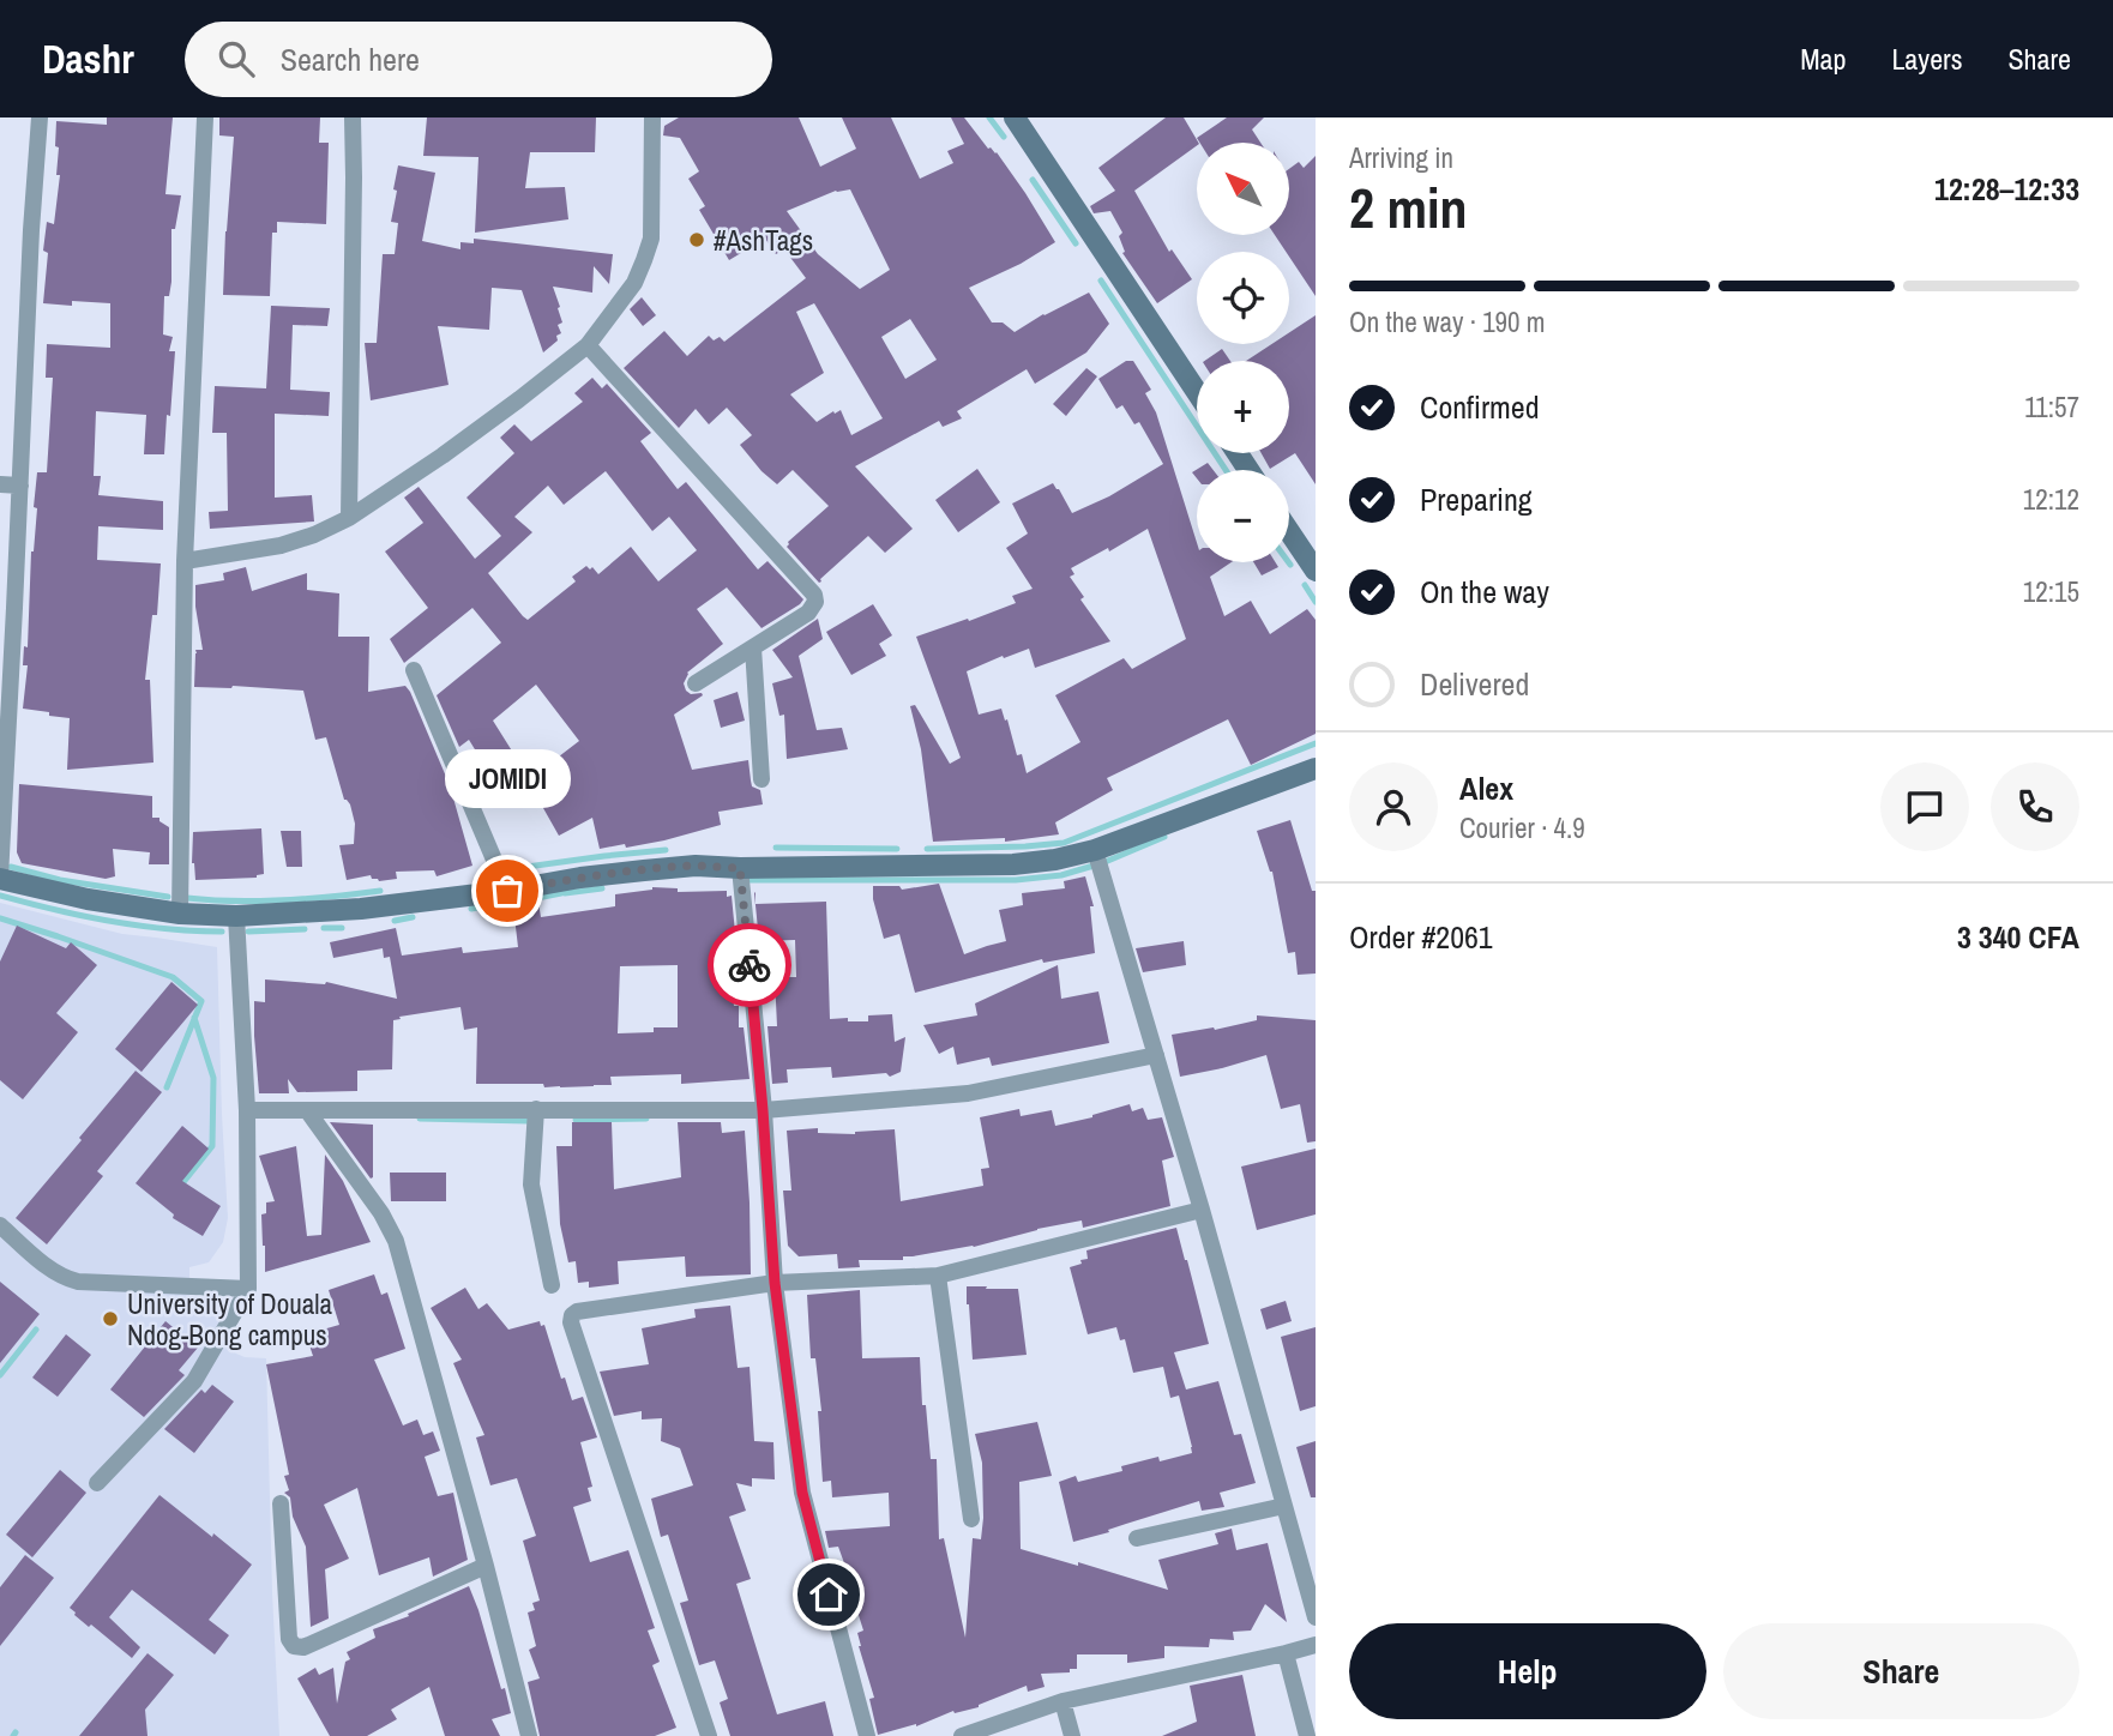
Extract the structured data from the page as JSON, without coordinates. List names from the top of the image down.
{
  "places": ["#AshTags", "JOMIDI", "University of Douala Ndog-Bong campus"],
  "north": "top left",
  "page": {
    "header": "Dashr",
    "search": "Search here",
    "nav": ["Map", "Layers", "Share"],
    "heading": ["2 min", "Arriving in", "12:28–12:33"],
    "panel": [
      "Alex",
      "Courier · 4.9",
      "Order #2061",
      "3 340 CFA"
    ],
    "map_buttons": ["+", "−"],
    "bar": "On the way · 190 m",
    "list": [
      ["Confirmed", "11:57"],
      ["Preparing", "12:12"],
      ["On the way", "12:15"],
      "Delivered"
    ],
    "bubble": "JOMIDI",
    "buttons": ["Help", "Share"]
  }
}
